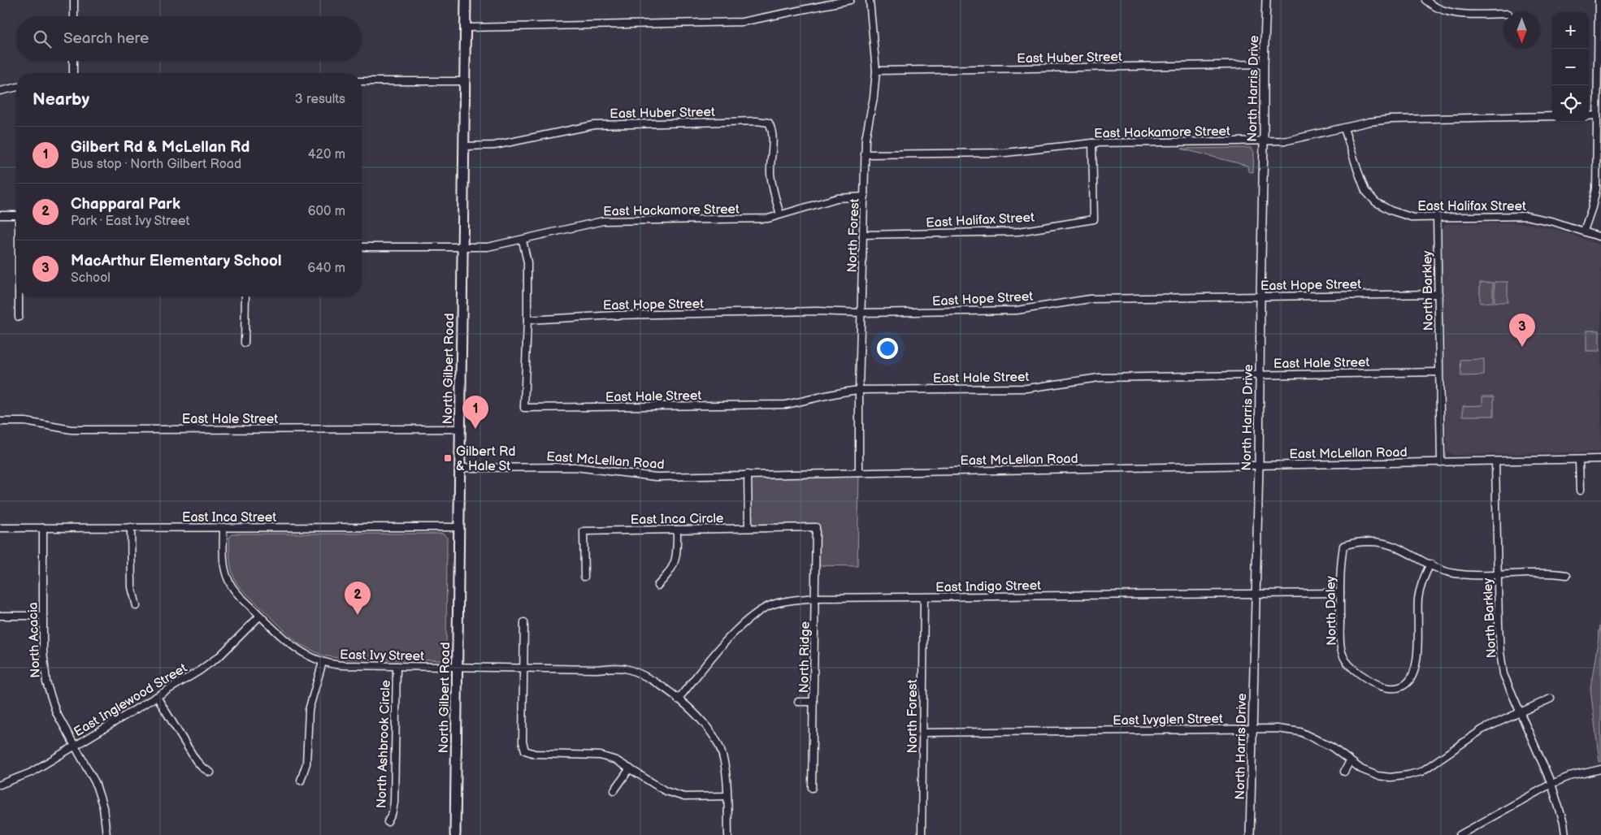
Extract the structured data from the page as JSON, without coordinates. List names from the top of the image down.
{
  "streets": {
    "main road": ["North Gilbert Road"],
    "street": [
      "East Huber Street",
      "North Harris Drive",
      "East Hackamore Street",
      "East Halifax Street",
      "North Forest",
      "East Hope Street",
      "North Barkley",
      "East Hale Street",
      "East McLellan Road",
      "East Inca Street",
      "East Inca Circle",
      "East Indigo Street",
      "North Daley",
      "North Acacia",
      "East Ivy Street",
      "North Ridge",
      "East Inglewood Street",
      "East Ivyglen Street",
      "North Ashbrook Circle"
    ]
  },
  "crossings": [
    ["East Huber Street", "North Harris Drive"],
    ["East Huber Street", "East Hackamore Street"],
    ["East Huber Street", "North Forest"],
    ["East Huber Street", "North Gilbert Road"],
    ["North Harris Drive", "East Hackamore Street"],
    ["North Harris Drive", "East Hope Street"],
    ["North Harris Drive", "East Hale Street"],
    ["North Harris Drive", "East McLellan Road"],
    ["North Harris Drive", "East Indigo Street"],
    ["North Harris Drive", "East Ivyglen Street"],
    ["East Hackamore Street", "East Halifax Street"],
    ["East Hackamore Street", "North Forest"],
    ["East Hackamore Street", "North Gilbert Road"],
    ["East Halifax Street", "North Forest"],
    ["East Halifax Street", "North Barkley"],
    ["North Forest", "East Hope Street"],
    ["North Forest", "East Hale Street"],
    ["North Forest", "East McLellan Road"],
    ["North Forest", "East Indigo Street"],
    ["North Forest", "East Ivyglen Street"],
    ["East Hope Street", "North Barkley"],
    ["East Hope Street", "East Hale Street"],
    ["North Barkley", "East Hale Street"],
    ["North Barkley", "East McLellan Road"],
    ["North Barkley", "East Ivyglen Street"],
    ["East Hale Street", "North Gilbert Road"],
    ["North Gilbert Road", "East McLellan Road"],
    ["North Gilbert Road", "East Inca Street"],
    ["North Gilbert Road", "East Ivy Street"],
    ["East Inca Street", "North Acacia"],
    ["East Inca Street", "East Ivy Street"],
    ["East Inca Circle", "North Ridge"],
    ["East Indigo Street", "North Daley"],
    ["East Indigo Street", "East Ivy Street"],
    ["East Indigo Street", "North Ridge"],
    ["North Acacia", "East Inglewood Street"],
    ["East Ivy Street", "East Inglewood Street"],
    ["East Ivy Street", "North Ashbrook Circle"]
  ],
  "places": {
    "transit": ["Gilbert Rd & Hale St"]
  },
  "north": "bottom",
  "page": {
    "map_buttons": ["+", "−"],
    "search": "Search here",
    "heading": ["Nearby", "3 results"],
    "list": [
      {
        "mark": "1",
        "name": "Gilbert Rd & McLellan Rd",
        "note": "Bus stop · North Gilbert Road",
        "value": "420 m"
      },
      {
        "mark": "2",
        "name": "Chapparal Park",
        "note": "Park · East Ivy Street",
        "value": "600 m"
      },
      {
        "mark": "3",
        "name": "MacArthur Elementary School",
        "note": "School",
        "value": "640 m"
      }
    ],
    "pins": ["3", "1", "2"]
  }
}
